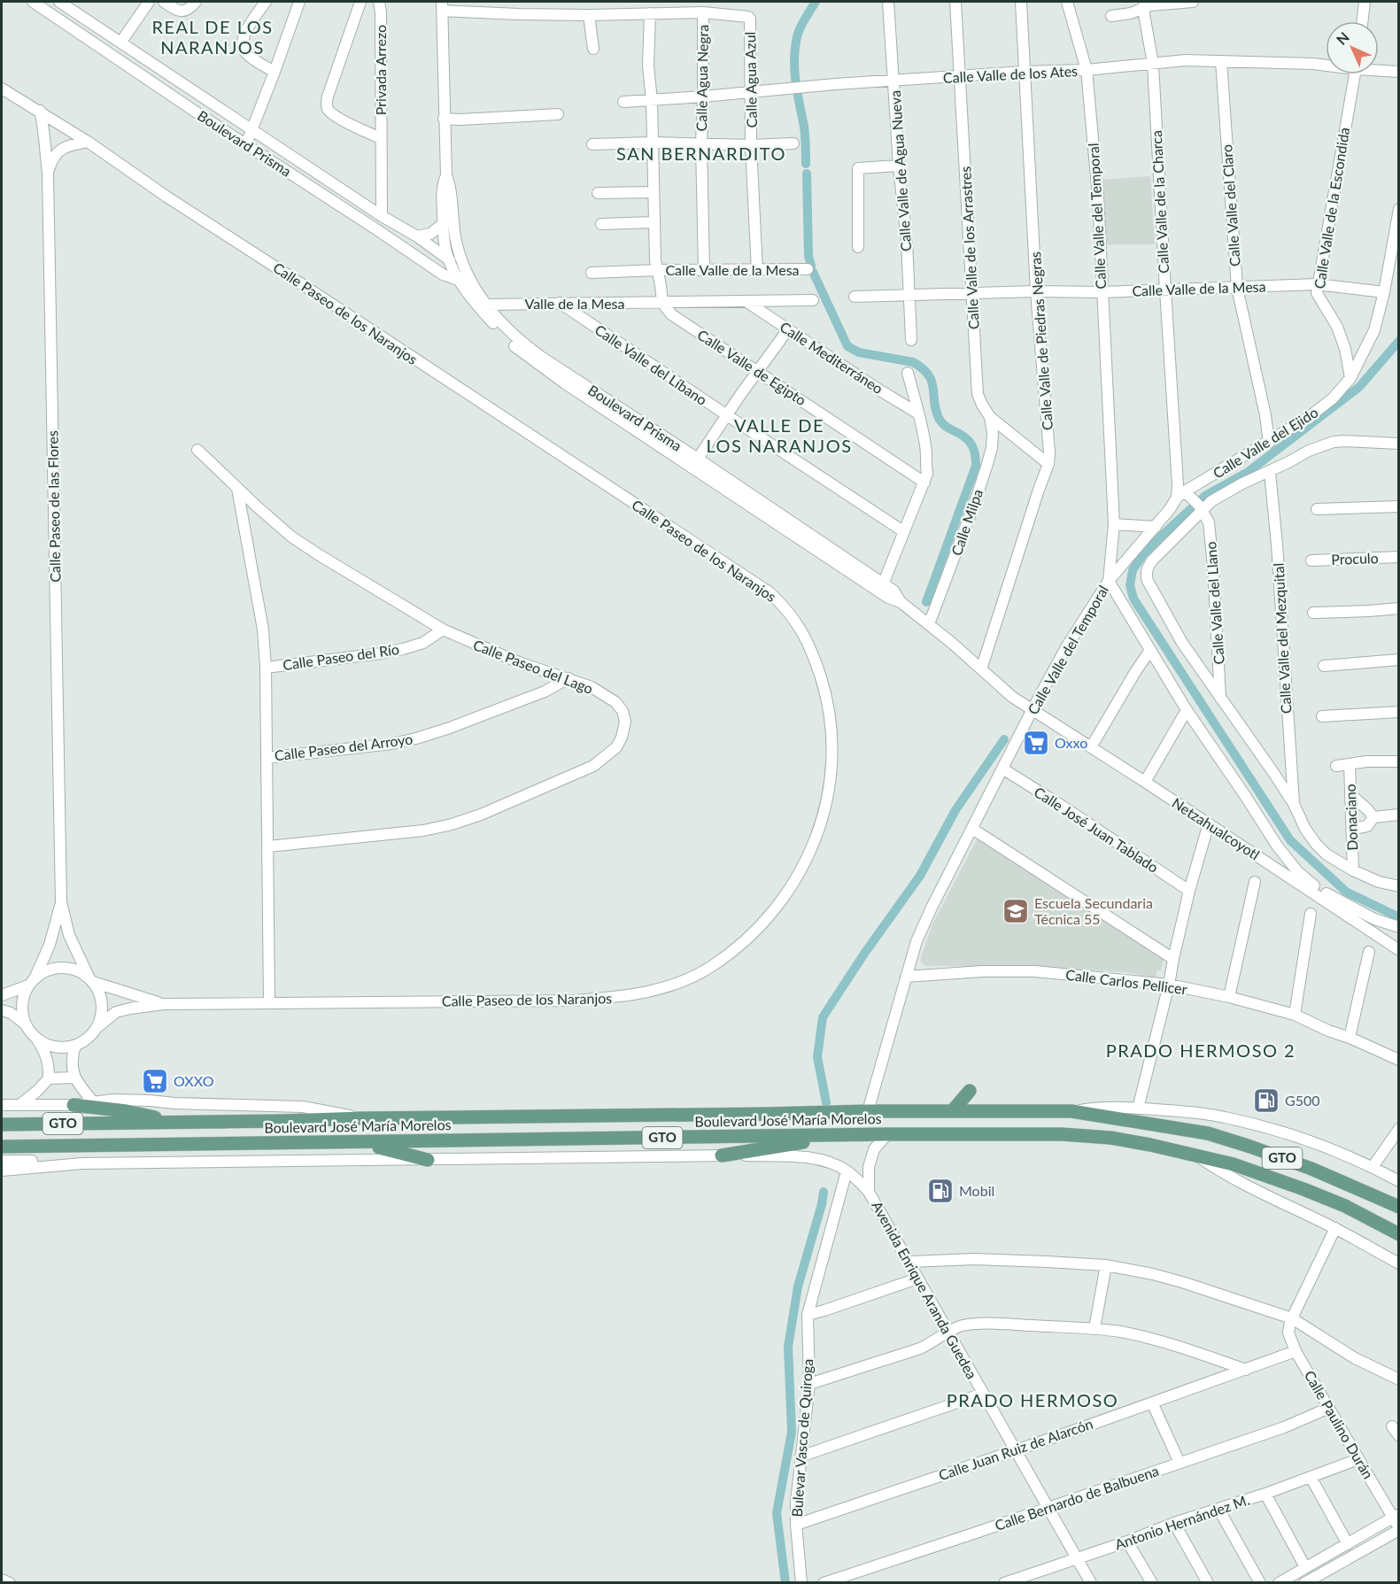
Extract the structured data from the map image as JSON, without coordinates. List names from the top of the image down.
{
  "streets": {
    "main road": ["Boulevard José María Morelos", "GTO"],
    "street": [
      "Privada Arrezo",
      "Calle Valle de los Ates",
      "Calle Agua Negra",
      "Calle Agua Azul",
      "Boulevard Prisma",
      "Calle Valle de Agua Nueva",
      "Calle Valle de la Charca",
      "Calle Valle del Claro",
      "Calle Valle de la Escondida",
      "Calle Valle del Temporal",
      "Calle Valle de los Arrastres",
      "Calle Valle de la Mesa",
      "Valle de la Mesa",
      "Calle Paseo de los Naranjos",
      "Calle Valle de Piedras Negras",
      "Calle Mediterráneo",
      "Calle Valle del Líbano",
      "Calle Valle de Egipto",
      "Calle Valle del Ejido",
      "Calle Paseo de las Flores",
      "Calle Milpa",
      "Proculo",
      "Calle Valle del Llano",
      "Calle Valle del Mezquital",
      "Calle Paseo del Río",
      "Calle Paseo del Lago",
      "Calle Paseo del Arroyo",
      "Donaciano",
      "Netzahualcoyotl",
      "Calle José Juan Tablado",
      "Calle Carlos Pellicer",
      "Avenida Enrique Aranda Guedea",
      "Calle Paulino Durán",
      "Bulevar Vasco de Quiroga",
      "Calle Juan Ruiz de Alarcón",
      "Calle Bernardo de Balbuena",
      "Antonio Hernández M."
    ]
  },
  "crossings": [
    ["Privada Arrezo", "Boulevard Prisma"],
    ["Calle Valle de los Ates", "Calle Agua Negra"],
    ["Calle Valle de los Ates", "Calle Agua Azul"],
    ["Calle Valle de los Ates", "Calle Valle de Agua Nueva"],
    ["Calle Valle de los Ates", "Calle Valle de la Charca"],
    ["Calle Valle de los Ates", "Calle Valle del Claro"],
    ["Calle Valle de los Ates", "Calle Valle del Temporal"],
    ["Calle Valle de los Ates", "Calle Valle de los Arrastres"],
    ["Calle Valle de los Ates", "Calle Valle de Piedras Negras"],
    ["Calle Agua Negra", "Calle Agua Azul"],
    ["Calle Agua Negra", "Calle Valle de la Mesa"],
    ["Calle Agua Azul", "Calle Valle de la Mesa"],
    ["Boulevard Prisma", "Calle Valle del Temporal"],
    ["Boulevard Prisma", "Valle de la Mesa"],
    ["Boulevard Prisma", "Calle Valle de Piedras Negras"],
    ["Boulevard Prisma", "Calle Milpa"],
    ["Boulevard Prisma", "Netzahualcoyotl"],
    ["Calle Valle de Agua Nueva", "Calle Valle de la Mesa"],
    ["Calle Valle de la Charca", "Calle Valle de la Mesa"],
    ["Calle Valle de la Charca", "Calle Valle del Ejido"],
    ["Calle Valle del Claro", "Calle Valle de la Mesa"],
    ["Calle Valle del Claro", "Calle Valle del Ejido"],
    ["Calle Valle de la Escondida", "Calle Valle de la Mesa"],
    ["Calle Valle de la Escondida", "Calle Valle del Ejido"],
    ["Calle Valle del Temporal", "Calle Valle de la Mesa"],
    ["Calle Valle del Temporal", "Calle Valle del Ejido"],
    ["Calle Valle del Temporal", "Netzahualcoyotl"],
    ["Calle Valle del Temporal", "Calle José Juan Tablado"],
    ["Calle Valle del Temporal", "Calle Carlos Pellicer"],
    ["Calle Valle del Temporal", "Boulevard José María Morelos"],
    ["Calle Valle de los Arrastres", "Calle Valle de la Mesa"],
    ["Calle Valle de los Arrastres", "Calle Valle de Piedras Negras"],
    ["Calle Valle de los Arrastres", "Calle Milpa"],
    ["Calle Valle de la Mesa", "Calle Valle de Piedras Negras"],
    ["Calle Valle de la Mesa", "Calle Valle del Ejido"],
    ["Valle de la Mesa", "Calle Mediterráneo"],
    ["Valle de la Mesa", "Calle Valle del Líbano"],
    ["Valle de la Mesa", "Calle Valle de Egipto"],
    ["Calle Paseo de los Naranjos", "Calle Paseo de las Flores"],
    ["Calle Paseo del Río", "Calle Paseo del Lago"],
    ["Calle Paseo del Lago", "Calle Paseo del Arroyo"],
    ["Boulevard José María Morelos", "GTO"],
    ["Boulevard José María Morelos", "Avenida Enrique Aranda Guedea"],
    ["Avenida Enrique Aranda Guedea", "Calle Juan Ruiz de Alarcón"],
    ["Avenida Enrique Aranda Guedea", "Calle Bernardo de Balbuena"],
    ["Avenida Enrique Aranda Guedea", "Antonio Hernández M."],
    ["Calle Paulino Durán", "Calle Juan Ruiz de Alarcón"],
    ["Calle Paulino Durán", "Calle Bernardo de Balbuena"],
    ["Calle Paulino Durán", "Antonio Hernández M."],
    ["Bulevar Vasco de Quiroga", "Calle Juan Ruiz de Alarcón"]
  ],
  "districts": [
    "REAL DE LOS NARANJOS",
    "SAN BERNARDITO",
    "VALLE DE LOS NARANJOS",
    "PRADO HERMOSO 2",
    "PRADO HERMOSO"
  ],
  "places": {
    "supermarket": ["Oxxo", "OXXO"],
    "school or university": ["Escuela Secundaria Técnica 55"],
    "fuel station": ["G500", "Mobil"]
  },
  "north": "top left"
}
